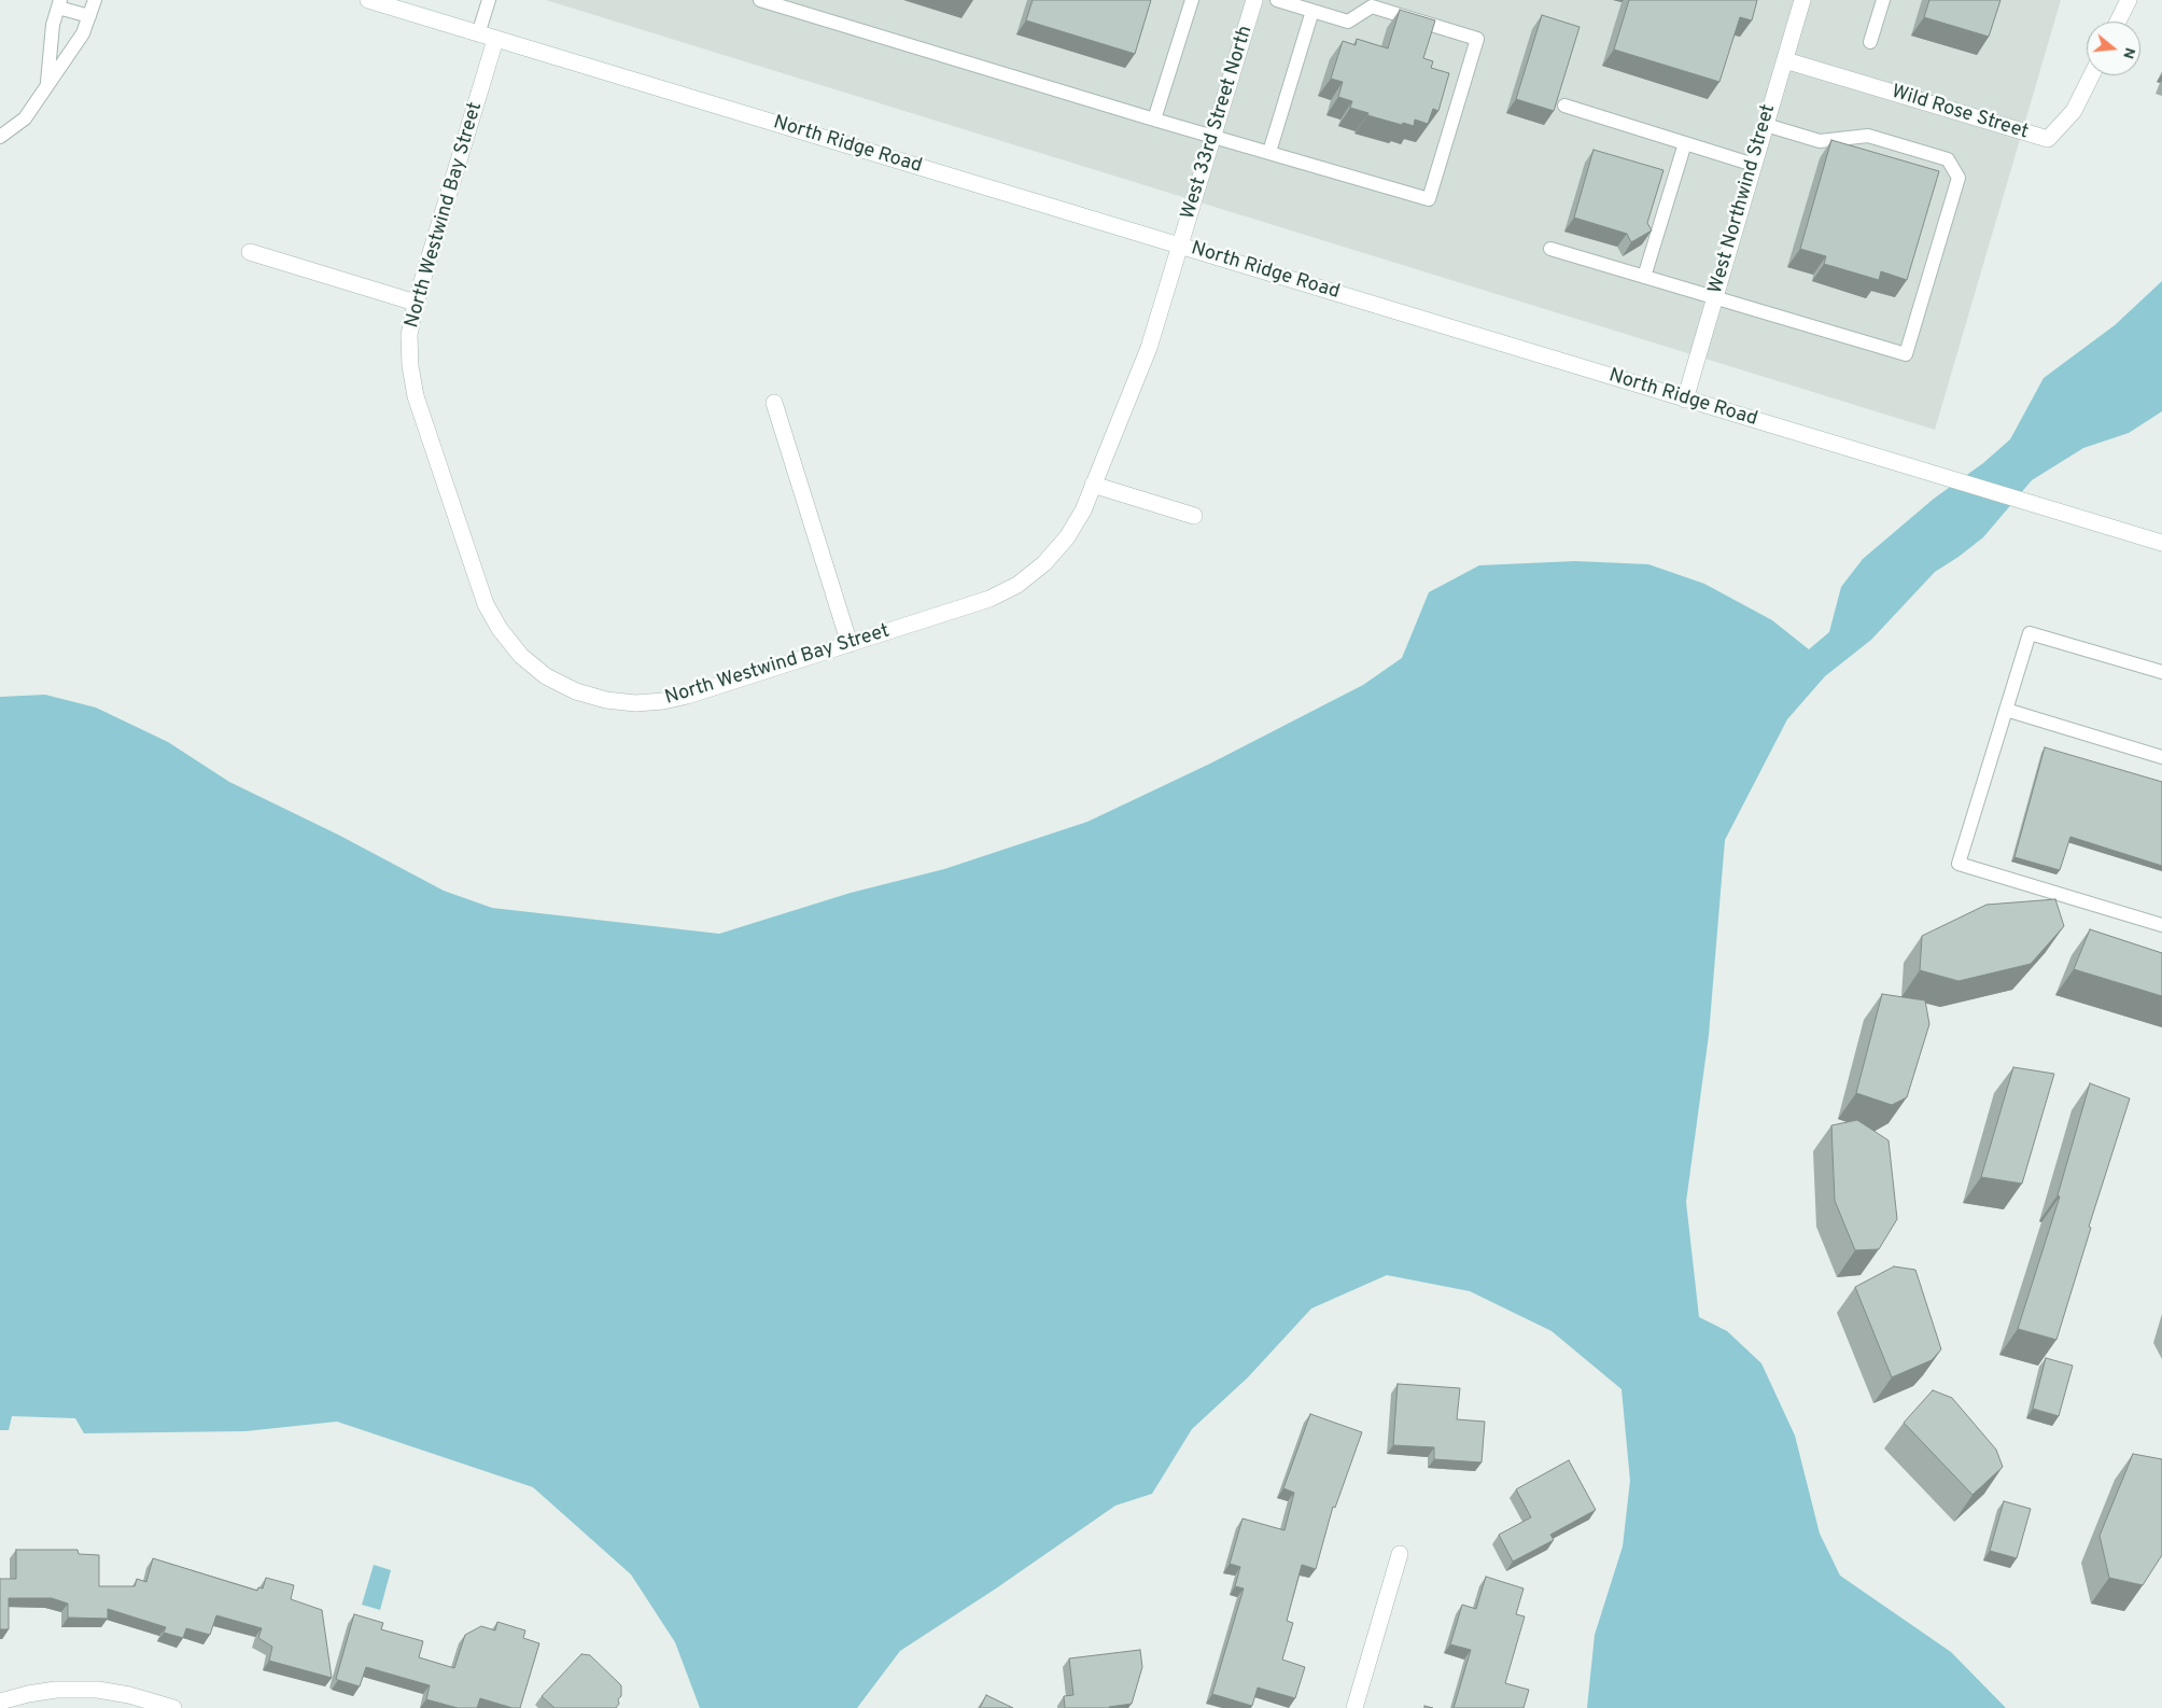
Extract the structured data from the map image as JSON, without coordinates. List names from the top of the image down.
{
  "streets": {
    "street": [
      "Wild Rose Street",
      "West 33rd Street North",
      "North Ridge Road",
      "West Northwind Street",
      "North Westwind Bay Street"
    ]
  },
  "crossings": [
    ["Wild Rose Street", "West Northwind Street"],
    ["West 33rd Street North", "North Ridge Road"],
    ["West 33rd Street North", "North Westwind Bay Street"],
    ["North Ridge Road", "West Northwind Street"],
    ["North Ridge Road", "North Westwind Bay Street"]
  ],
  "north": "right"
}
